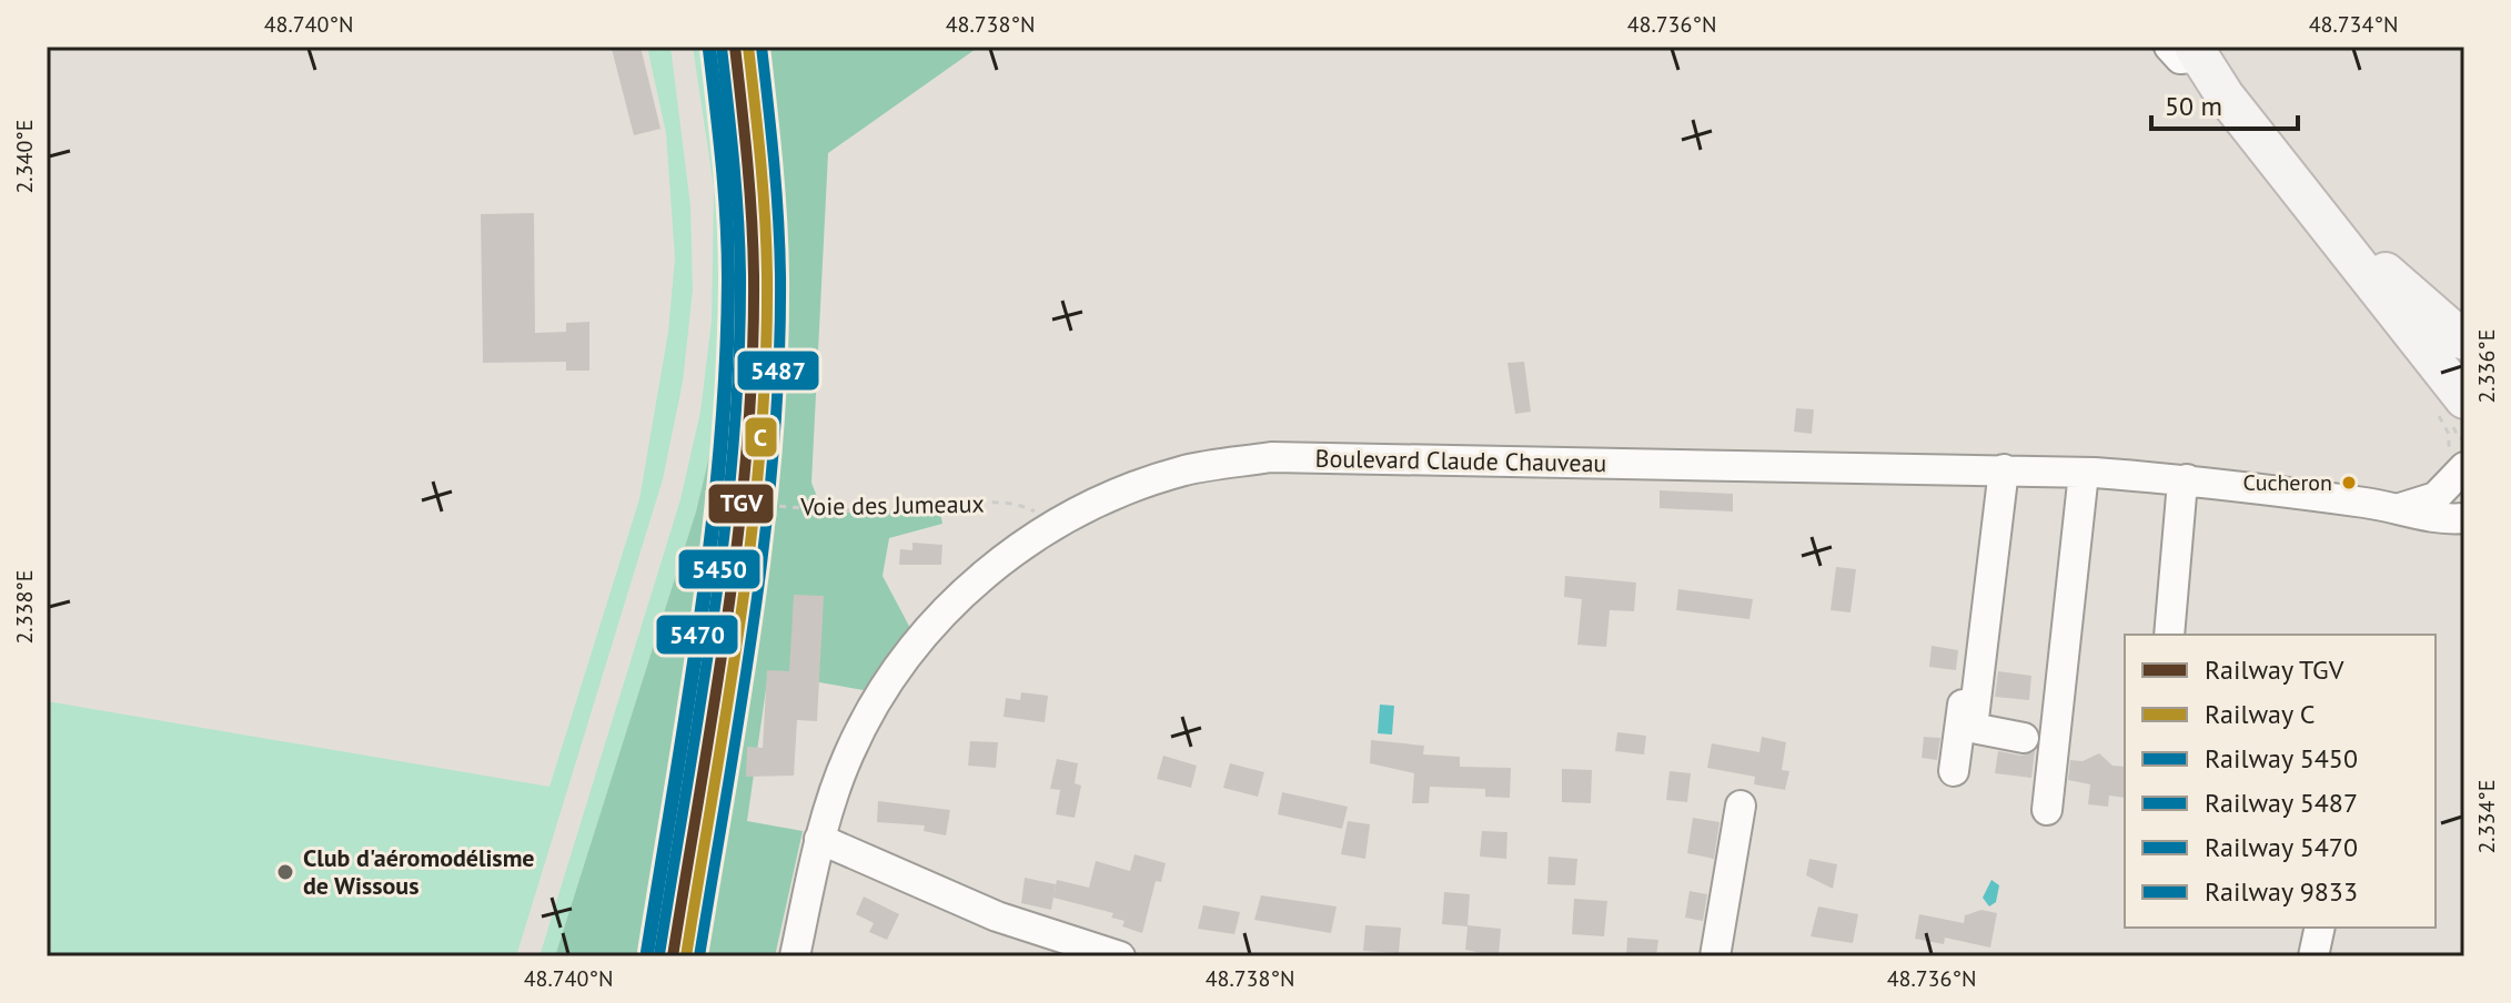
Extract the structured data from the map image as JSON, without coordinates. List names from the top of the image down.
{
  "streets": {
    "street": ["Boulevard Claude Chauveau"],
    "path": ["Voie des Jumeaux"]
  },
  "crossings": [
    ["Boulevard Claude Chauveau", "Voie des Jumeaux"]
  ],
  "places": ["Cucheron", "Club d'aéromodélisme de Wissous"],
  "lines": [
    "rail line TGV",
    "rail line C",
    "rail line 5487",
    "rail line 5450",
    "rail line 9833",
    "rail line 5470"
  ],
  "legend": [
    "Railway TGV",
    "Railway C",
    "Railway 5450",
    "Railway 5487",
    "Railway 5470",
    "Railway 9833"
  ],
  "scale_bar": "50 m",
  "coordinates": [
    "48.740°N",
    "48.738°N",
    "48.736°N",
    "48.734°N",
    "2.340°E",
    "2.336°E",
    "2.338°E",
    "2.334°E"
  ]
}
